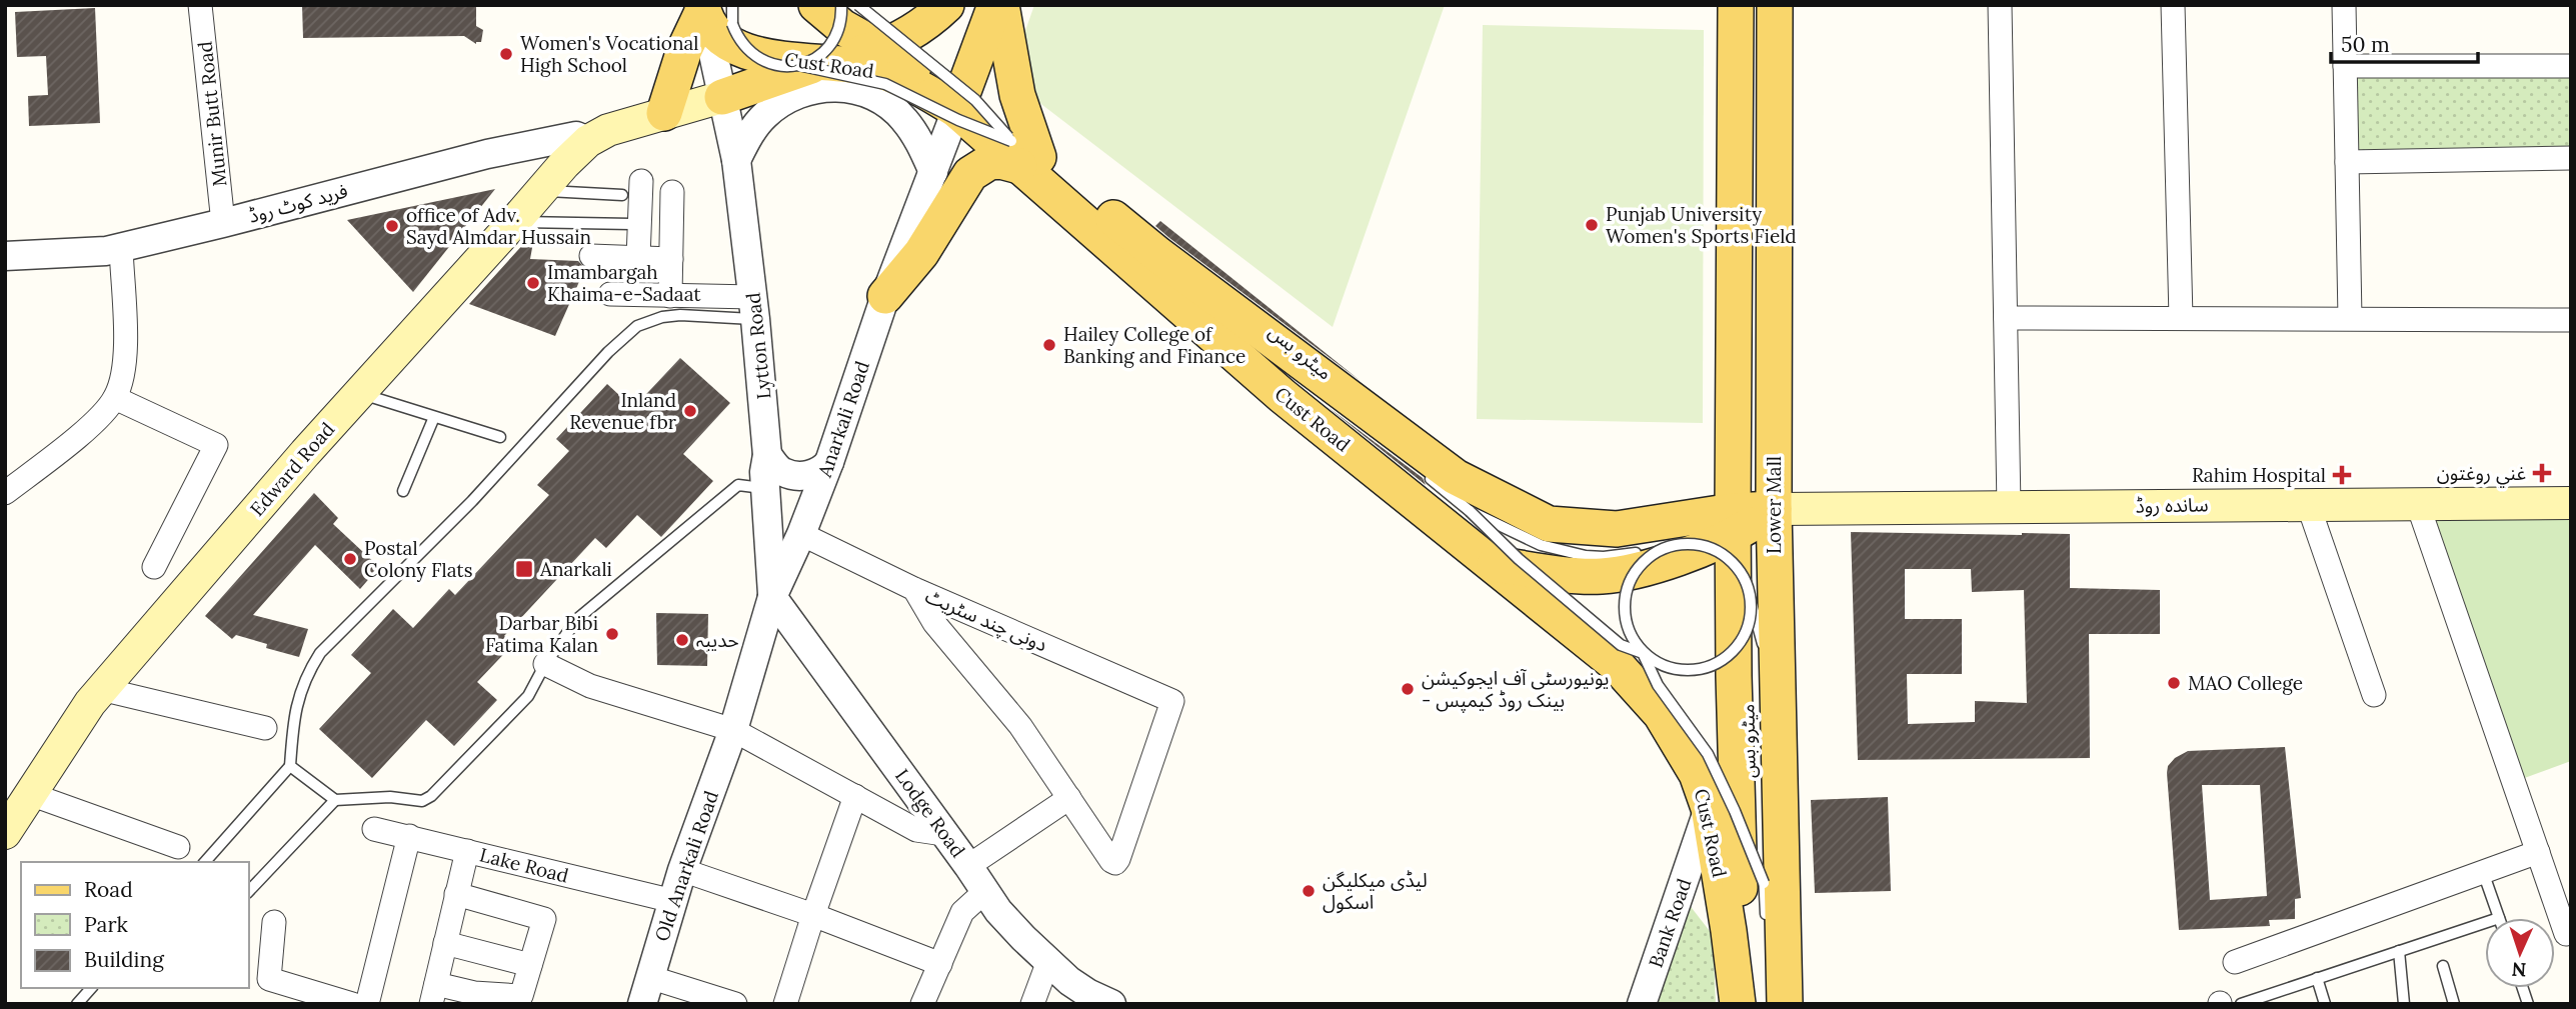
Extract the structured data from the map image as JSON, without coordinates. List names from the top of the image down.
{
  "streets": {
    "main road": [
      "Cust Road",
      "Edward Road",
      "Lower Mall",
      "ساندہ روڈ"
    ],
    "street": [
      "Munir Butt Road",
      "فرید کوٹ روڈ",
      "Lytton Road",
      "Anarkali Road",
      "دونی چند سٹریٹ",
      "Lodge Road",
      "Lake Road",
      "Old Anarkali Road",
      "Bank Road"
    ],
    "lane": ["میٹرو بس"]
  },
  "crossings": [
    ["Cust Road", "Lytton Road"],
    ["Cust Road", "Anarkali Road"],
    ["Cust Road", "Bank Road"],
    ["Munir Butt Road", "فرید کوٹ روڈ"],
    ["فرید کوٹ روڈ", "Edward Road"],
    ["Lytton Road", "Anarkali Road"],
    ["Lytton Road", "Lodge Road"],
    ["Anarkali Road", "دونی چند سٹریٹ"],
    ["Anarkali Road", "Lodge Road"],
    ["Anarkali Road", "Old Anarkali Road"],
    ["Lower Mall", "ساندہ روڈ"],
    ["Lake Road", "Old Anarkali Road"]
  ],
  "places": {
    "other": [
      "Women's Vocational High School",
      "Punjab University Women's Sports Field",
      "office of Adv. Sayd Almdar Hussain",
      "Imambargah Khaima-e-Sadaat",
      "Hailey College of Banking and Finance",
      "Inland Revenue fbr",
      "Postal Colony Flats",
      "Darbar Bibi Fatima Kalan",
      "حدیبہ",
      "MAO College",
      "یونیورسٹی آف ایجوکیشن - بینک روڈ کیمپس",
      "لیڈی میکلیگن اسکول"
    ],
    "health": ["غني روغتون", "Rahim Hospital"],
    "transit": ["Anarkali"]
  },
  "legend": ["Road", "Park", "Building"],
  "scale_bar": "50 m",
  "north": "bottom"
}
